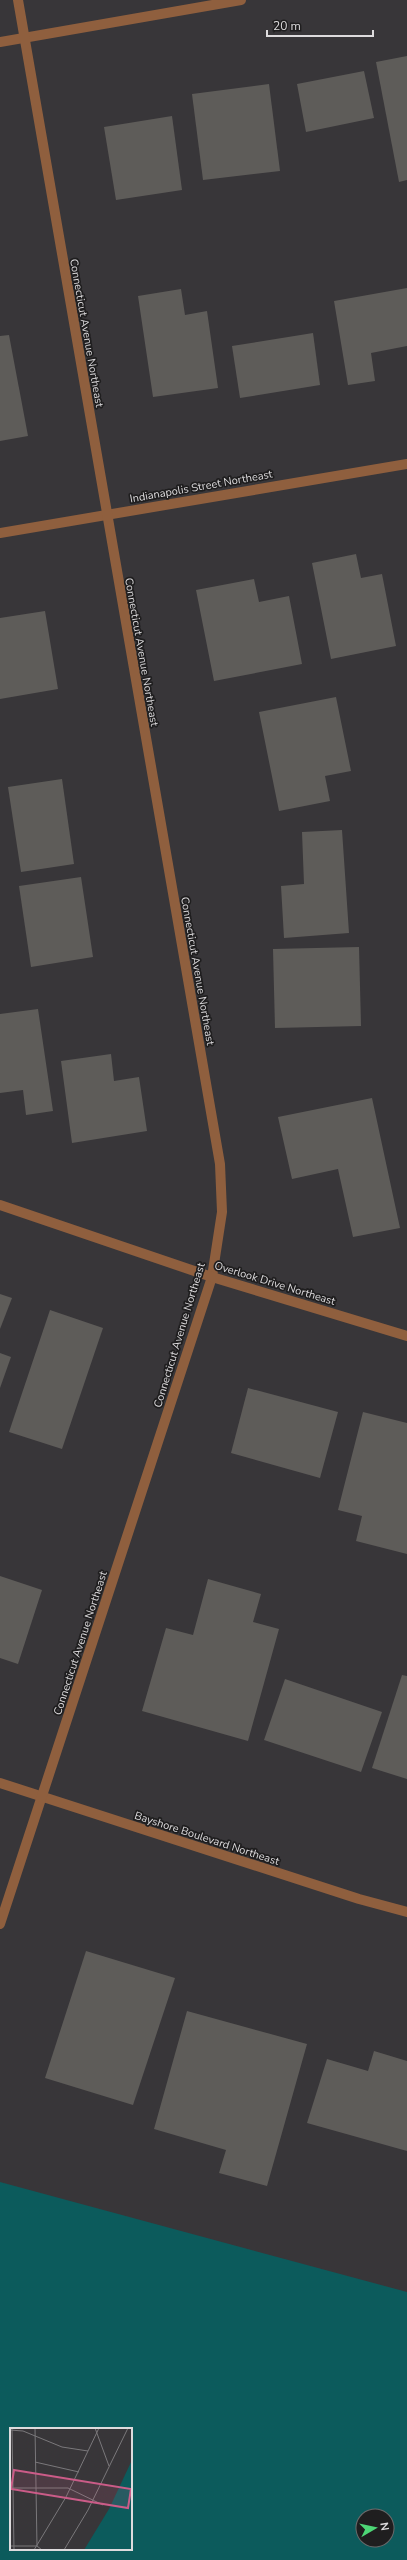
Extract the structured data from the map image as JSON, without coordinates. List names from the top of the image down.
{
  "streets": {
    "street": [
      "Connecticut Avenue Northeast",
      "Indianapolis Street Northeast",
      "Overlook Drive Northeast",
      "Bayshore Boulevard Northeast"
    ]
  },
  "crossings": [
    ["Connecticut Avenue Northeast", "Indianapolis Street Northeast"],
    ["Connecticut Avenue Northeast", "Overlook Drive Northeast"],
    ["Connecticut Avenue Northeast", "Bayshore Boulevard Northeast"]
  ],
  "scale_bar": "20 m",
  "north": "right"
}
